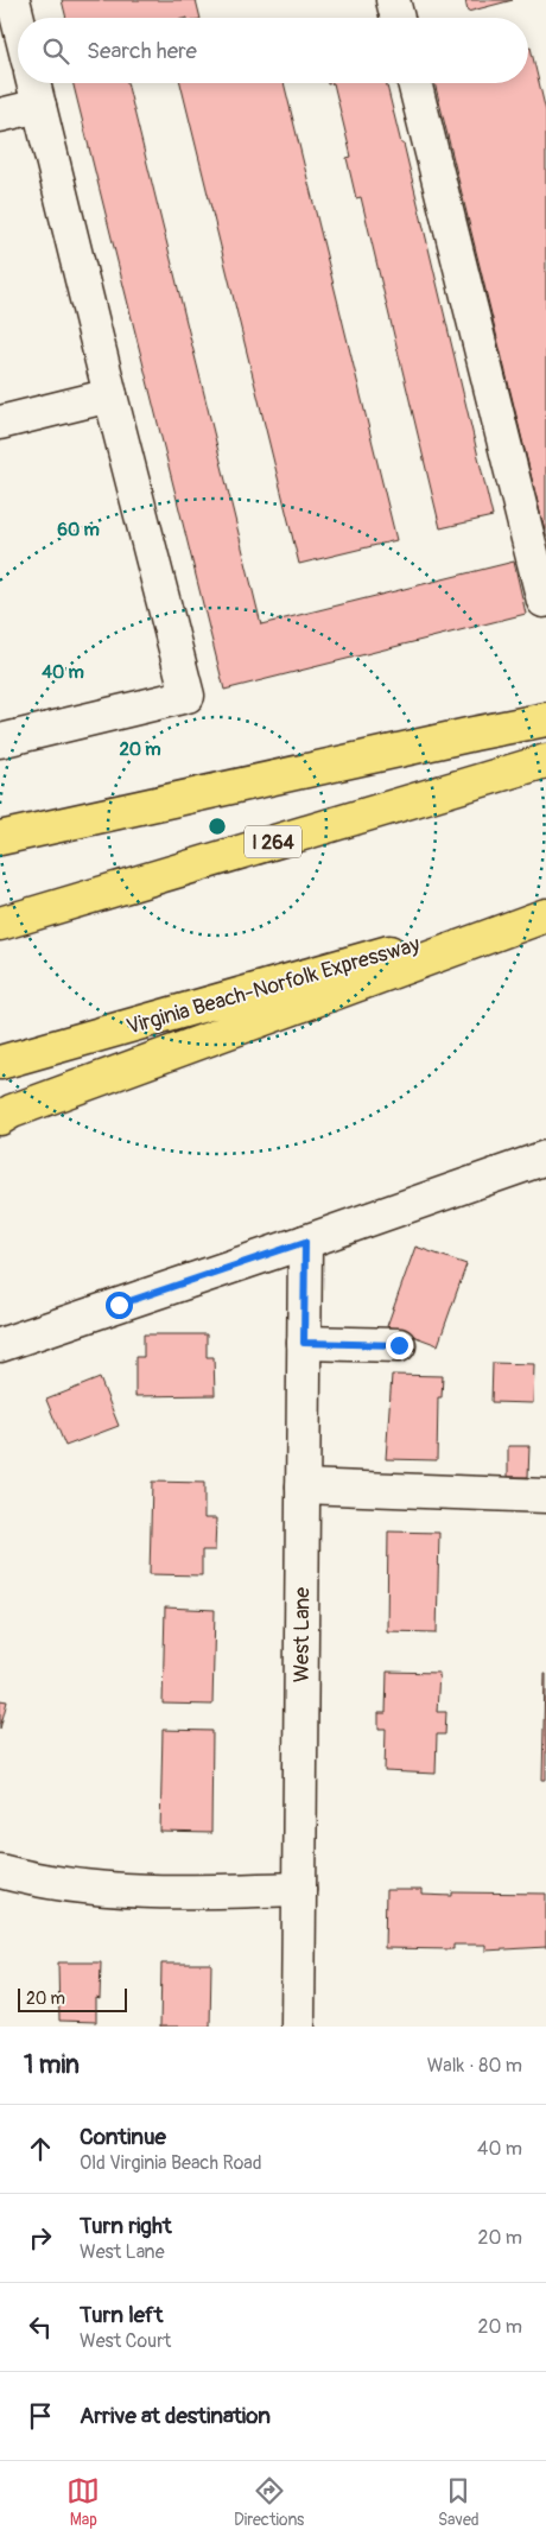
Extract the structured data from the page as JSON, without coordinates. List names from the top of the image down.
{
  "streets": {
    "highway": ["I 264", "Virginia Beach-Norfolk Expressway"],
    "street": ["West Lane"]
  },
  "scale_bar": "20 m",
  "page": {
    "search": "Search here",
    "scale": "20 m",
    "heading": ["1 min", "Walk · 80 m"],
    "list": [
      ["Continue", "Old Virginia Beach Road", "40 m"],
      ["Turn right", "West Lane", "20 m"],
      ["Turn left", "West Court", "20 m"],
      "Arrive at destination"
    ],
    "nav": ["Map", "Directions", "Saved"]
  },
  "rings": ["60 m", "40 m", "20 m"]
}
